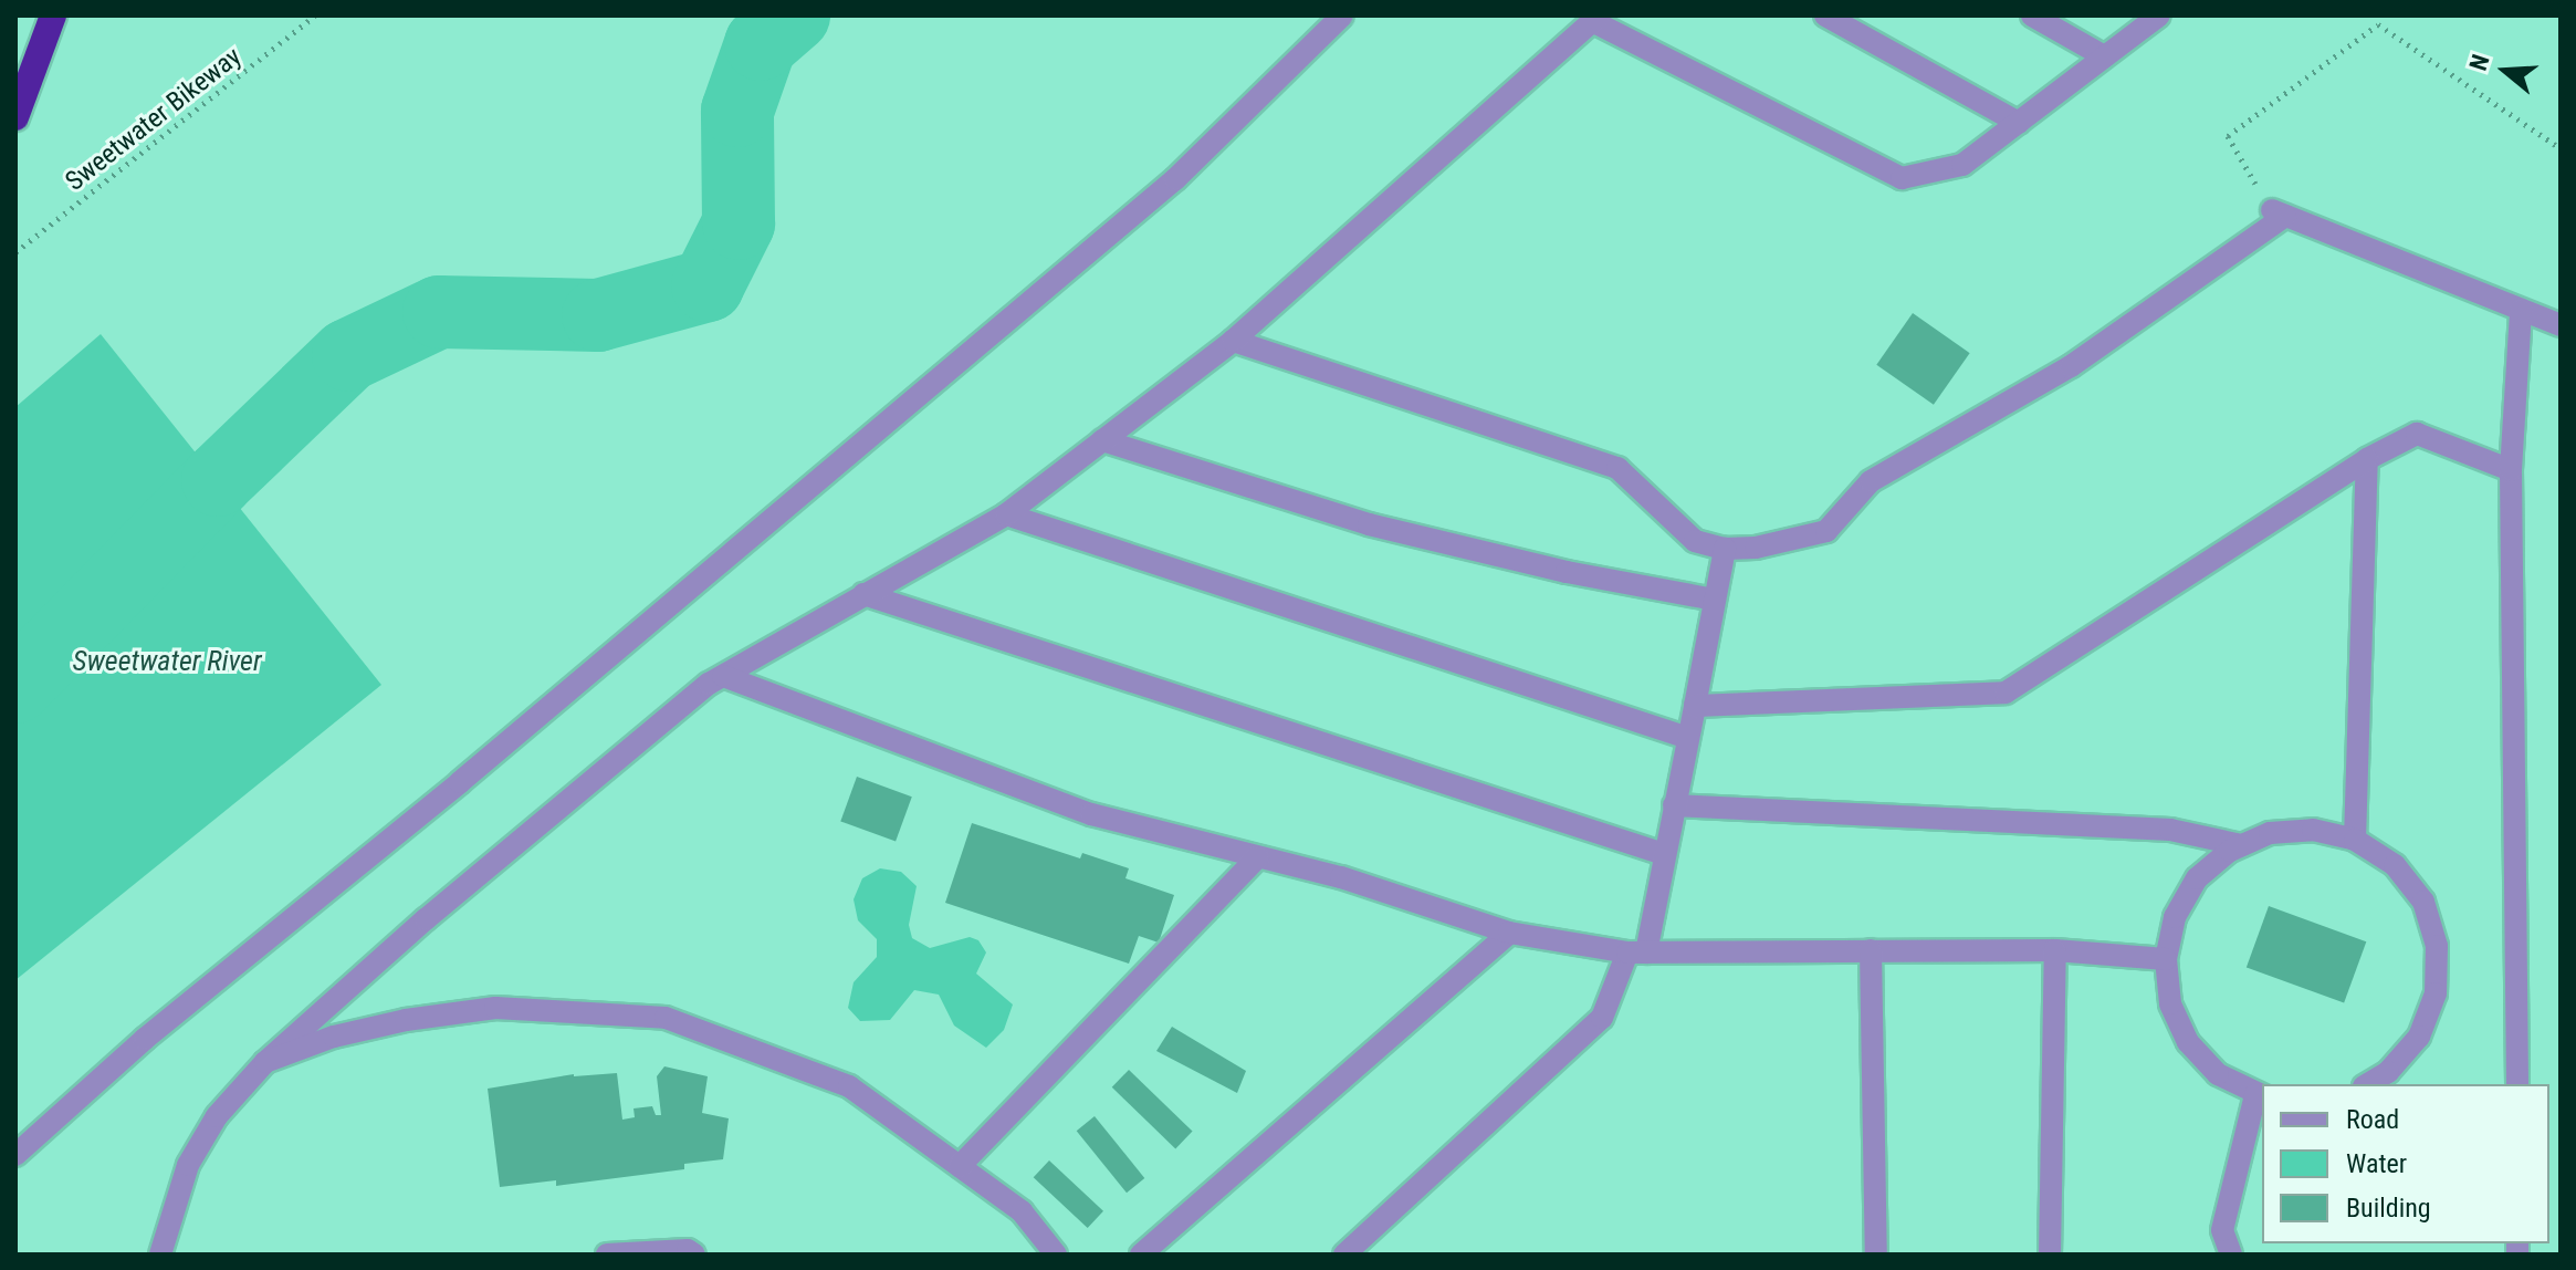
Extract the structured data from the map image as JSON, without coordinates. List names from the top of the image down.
{
  "streets": {
    "path": ["Sweetwater Bikeway"]
  },
  "water": ["Sweetwater River"],
  "legend": ["Road", "Water", "Building"],
  "north": "left"
}
